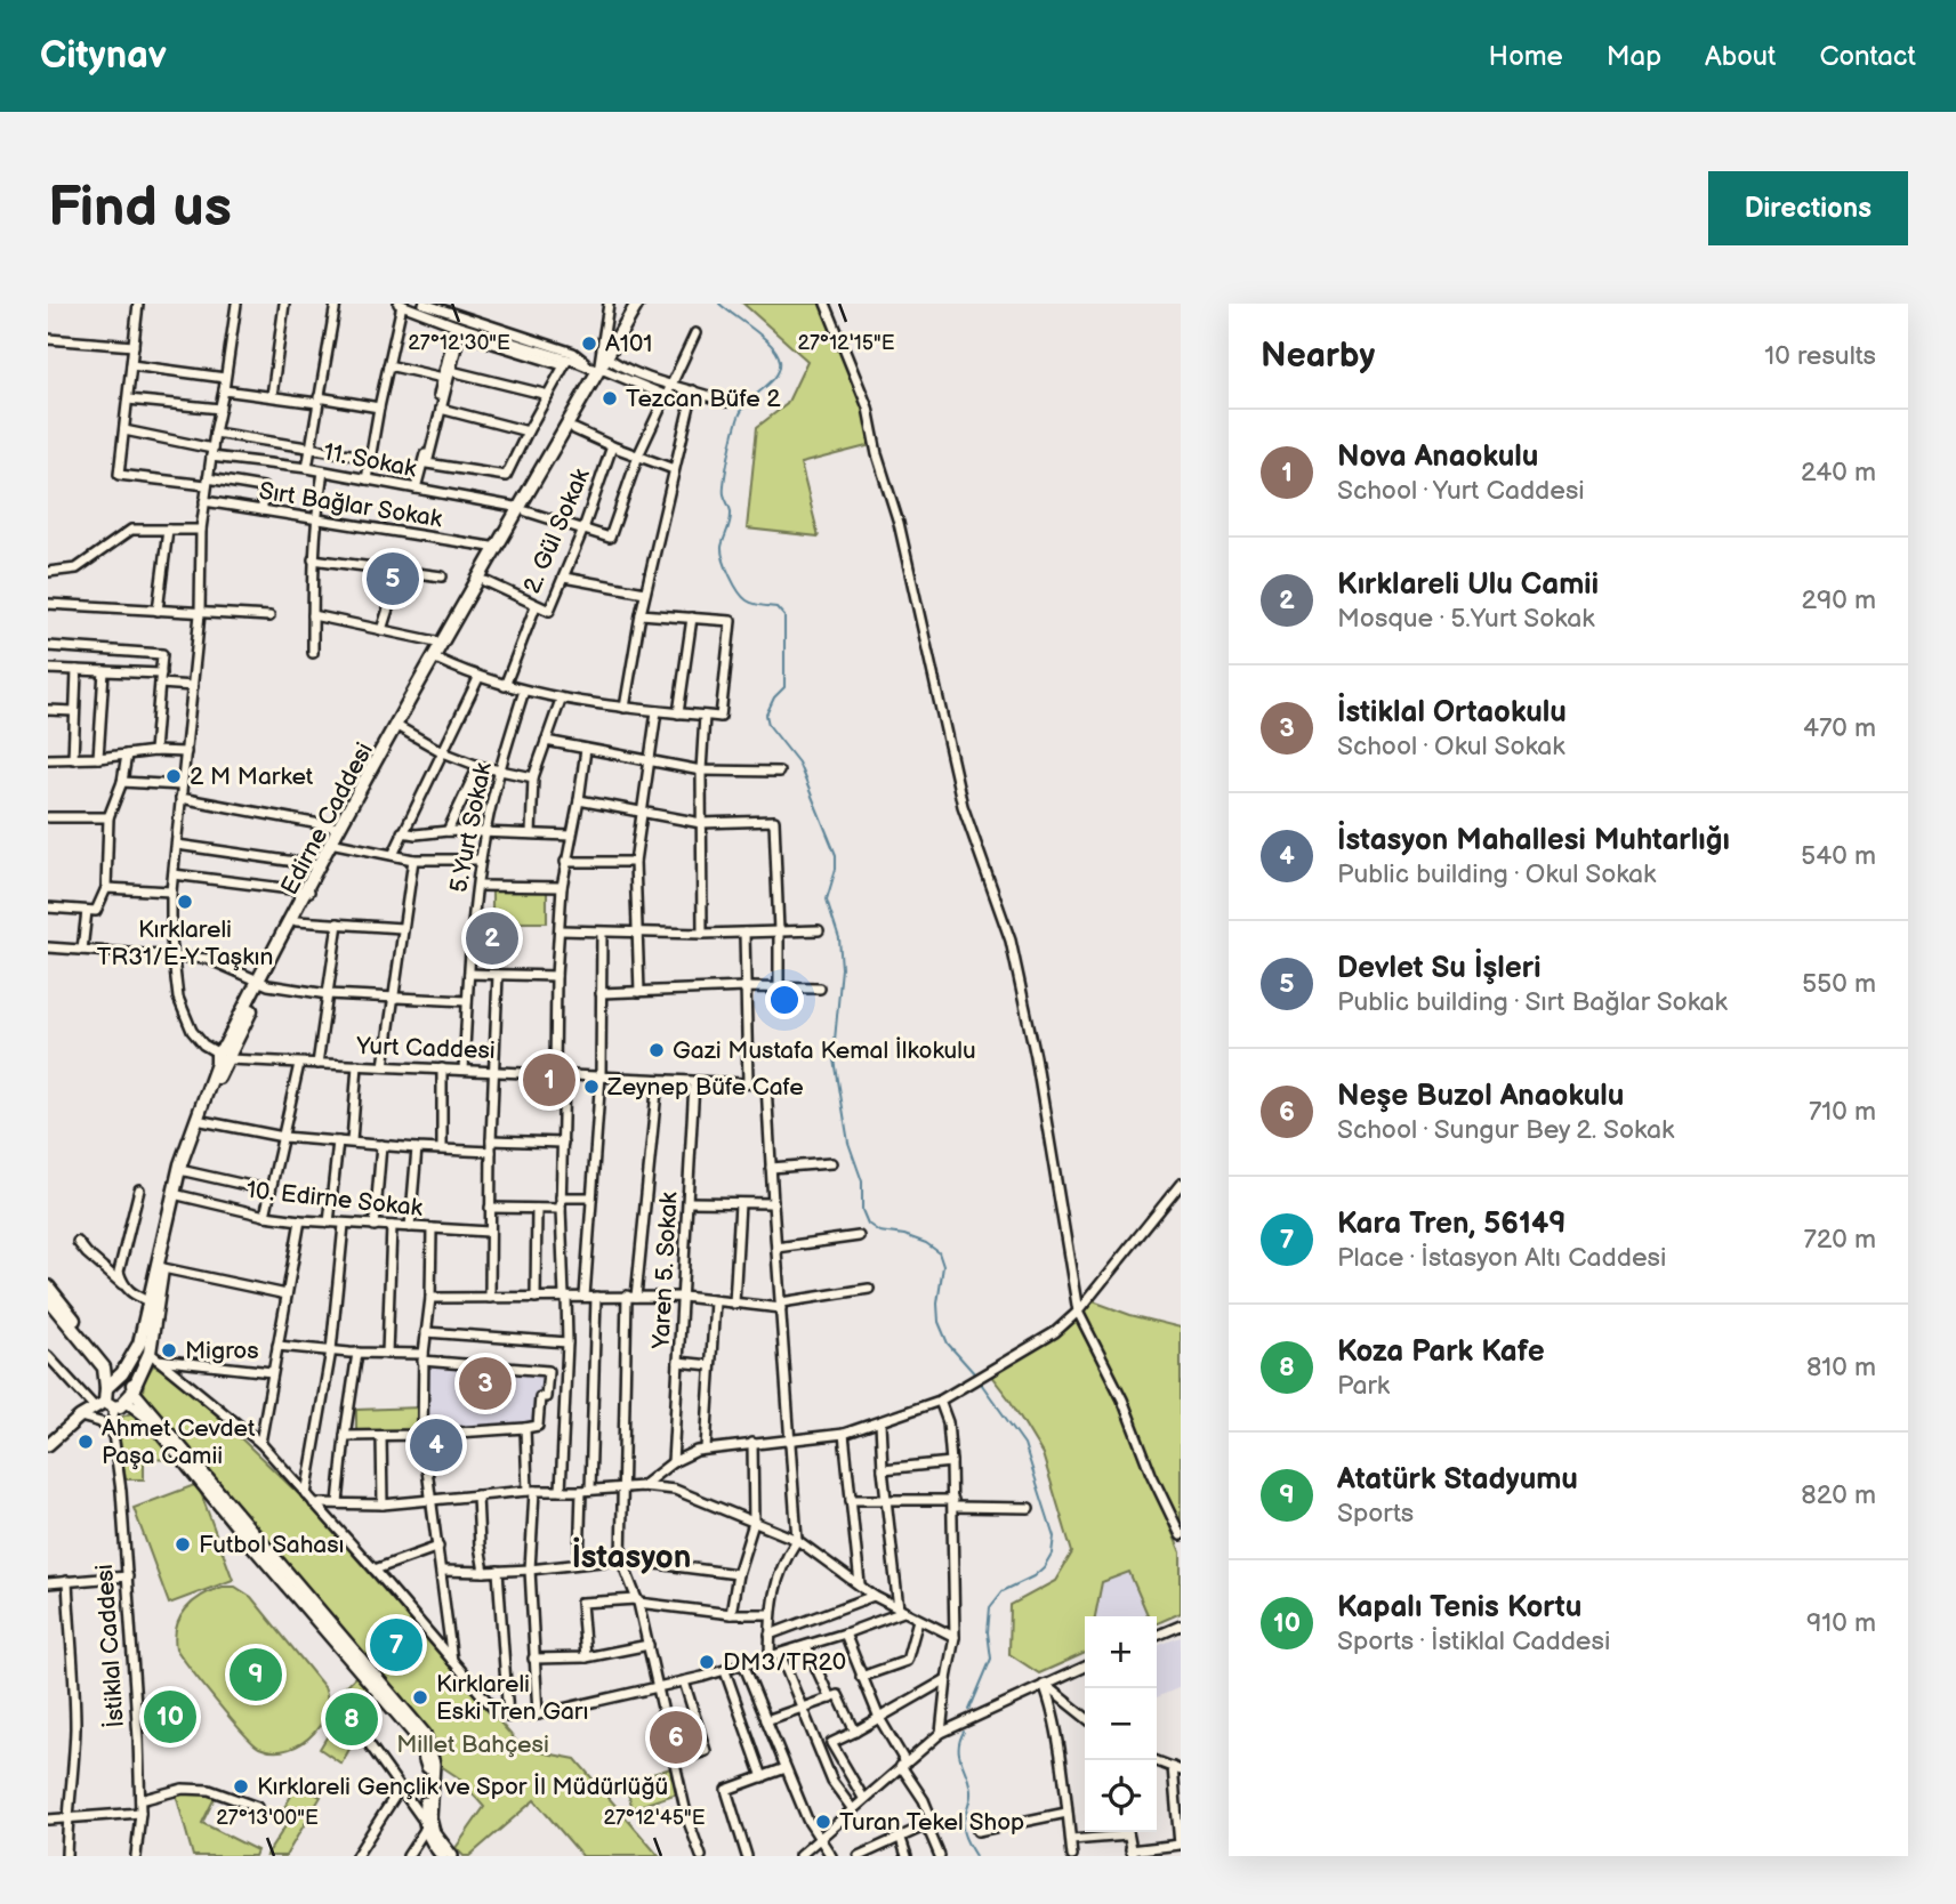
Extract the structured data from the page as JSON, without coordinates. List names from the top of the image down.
{
  "streets": {
    "highway": ["Edirne Caddesi"],
    "street": [
      "11. Sokak",
      "Sırt Bağlar Sokak",
      "2. Gül Sokak",
      "5.Yurt Sokak",
      "Yurt Caddesi",
      "10. Edirne Sokak",
      "Yaren 5. Sokak",
      "İstiklal Caddesi"
    ]
  },
  "crossings": [
    ["11. Sokak", "2. Gül Sokak"],
    ["11. Sokak", "Edirne Caddesi"],
    ["2. Gül Sokak", "Edirne Caddesi"],
    ["Edirne Caddesi", "Yurt Caddesi"],
    ["Edirne Caddesi", "10. Edirne Sokak"],
    ["5.Yurt Sokak", "Yurt Caddesi"],
    ["Yurt Caddesi", "Yaren 5. Sokak"]
  ],
  "districts": ["İstasyon"],
  "parks": ["Millet Bahçesi"],
  "places": [
    "A101",
    "Tezcan Büfe 2",
    "2 M Market",
    "Kırklareli TR31/E-Y Taşkın",
    "Gazi Mustafa Kemal İlkokulu",
    "Zeynep Büfe Cafe",
    "Migros",
    "Ahmet Cevdet Paşa Camii",
    "Futbol Sahası",
    "DM3/TR20",
    "Kırklareli Eski Tren Garı",
    "Kırklareli Gençlik ve Spor İl Müdürlüğü",
    "Turan Tekel Shop"
  ],
  "page": {
    "header": "Citynav",
    "nav": [
      "Home",
      "Map",
      "About",
      "Contact"
    ],
    "buttons": "Directions",
    "title": "Find us",
    "heading": ["Nearby", "10 results"],
    "list": [
      {
        "mark": "1",
        "name": "Nova Anaokulu",
        "note": "School · Yurt Caddesi",
        "value": "240 m"
      },
      {
        "mark": "2",
        "name": "Kırklareli Ulu Camii",
        "note": "Mosque · 5.Yurt Sokak",
        "value": "290 m"
      },
      {
        "mark": "3",
        "name": "İstiklal Ortaokulu",
        "note": "School · Okul Sokak",
        "value": "470 m"
      },
      {
        "mark": "4",
        "name": "İstasyon Mahallesi Muhtarlığı",
        "note": "Public building · Okul Sokak",
        "value": "540 m"
      },
      {
        "mark": "5",
        "name": "Devlet Su İşleri",
        "note": "Public building · Sırt Bağlar Sokak",
        "value": "550 m"
      },
      {
        "mark": "6",
        "name": "Neşe Buzol Anaokulu",
        "note": "School · Sungur Bey 2. Sokak",
        "value": "710 m"
      },
      {
        "mark": "7",
        "name": "Kara Tren, 56149",
        "note": "Place · İstasyon Altı Caddesi",
        "value": "720 m"
      },
      {
        "mark": "8",
        "name": "Koza Park Kafe",
        "note": "Park",
        "value": "810 m"
      },
      {
        "mark": "9",
        "name": "Atatürk Stadyumu",
        "note": "Sports",
        "value": "820 m"
      },
      {
        "mark": "10",
        "name": "Kapalı Tenis Kortu",
        "note": "Sports · İstiklal Caddesi",
        "value": "910 m"
      }
    ],
    "pins": [
      "5",
      "2",
      "1",
      "3",
      "4",
      "7",
      "9",
      "10",
      "8",
      "6"
    ],
    "map_buttons": ["+", "−"]
  },
  "coordinates": [
    "27°12'30\"E",
    "27°12'15\"E",
    "27°13'00\"E",
    "27°12'45\"E"
  ]
}
